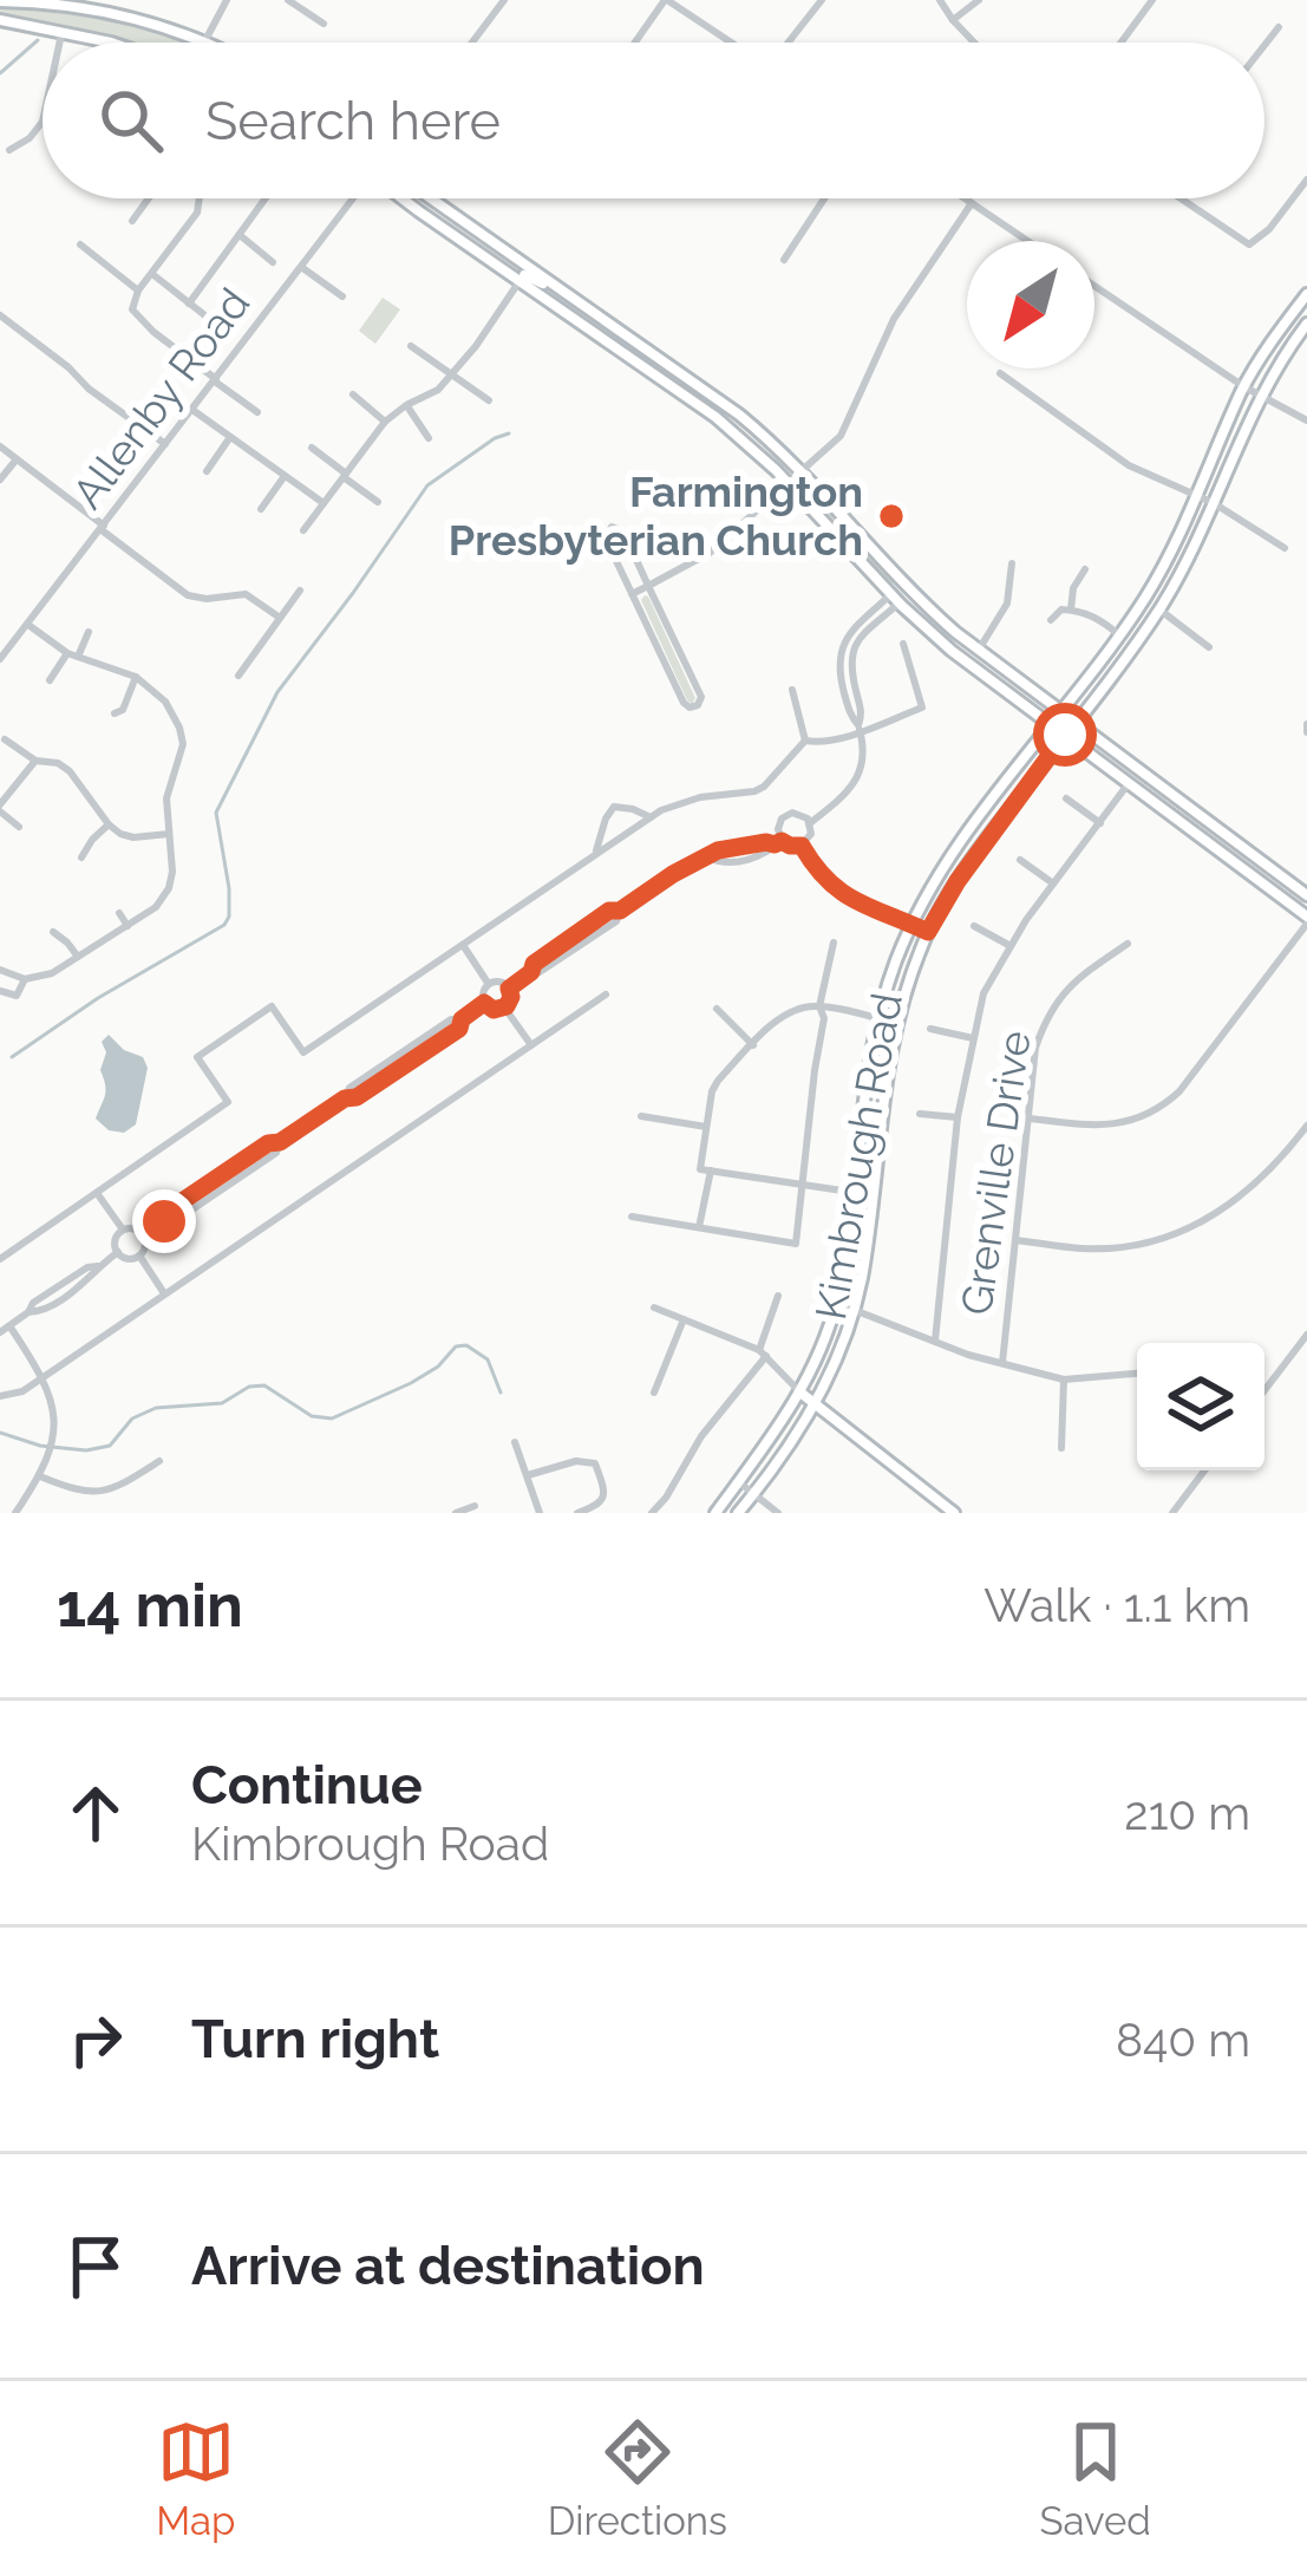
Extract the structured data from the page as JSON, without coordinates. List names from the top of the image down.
{
  "streets": {
    "main road": ["Kimbrough Road"],
    "street": ["Allenby Road", "Grenville Drive"]
  },
  "places": ["Farmington Presbyterian Church"],
  "north": "bottom left",
  "page": {
    "search": "Search here",
    "heading": ["14 min", "Walk · 1.1 km"],
    "list": [
      ["Continue", "Kimbrough Road", "210 m"],
      ["Turn right", "840 m"],
      "Arrive at destination"
    ],
    "nav": ["Map", "Directions", "Saved"]
  }
}
